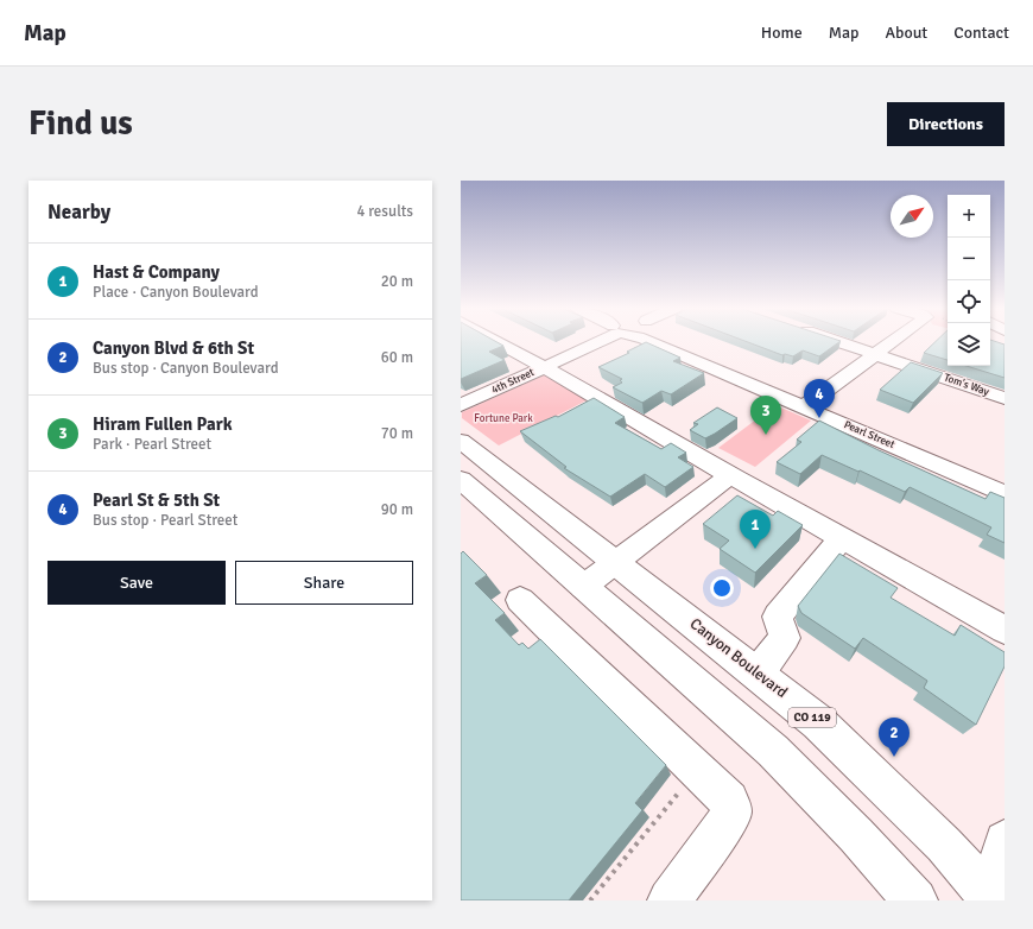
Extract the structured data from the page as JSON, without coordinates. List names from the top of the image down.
{
  "streets": {
    "street": [
      "4th Street",
      "Tom's Way",
      "Pearl Street",
      "Canyon Boulevard",
      "CO 119"
    ]
  },
  "parks": ["Fortune Park"],
  "north": "top right",
  "page": {
    "header": "Map",
    "nav": [
      "Home",
      "Map",
      "About",
      "Contact"
    ],
    "buttons": [
      "Directions",
      ["Save", "Share"]
    ],
    "title": "Find us",
    "heading": ["Nearby", "4 results"],
    "map_buttons": ["+", "−"],
    "list": [
      {
        "mark": "1",
        "name": "Hast & Company",
        "note": "Place · Canyon Boulevard",
        "value": "20 m"
      },
      {
        "mark": "2",
        "name": "Canyon Blvd & 6th St",
        "note": "Bus stop · Canyon Boulevard",
        "value": "60 m"
      },
      {
        "mark": "3",
        "name": "Hiram Fullen Park",
        "note": "Park · Pearl Street",
        "value": "70 m"
      },
      {
        "mark": "4",
        "name": "Pearl St & 5th St",
        "note": "Bus stop · Pearl Street",
        "value": "90 m"
      }
    ],
    "pins": [
      "4",
      "3",
      "1",
      "2"
    ]
  }
}
